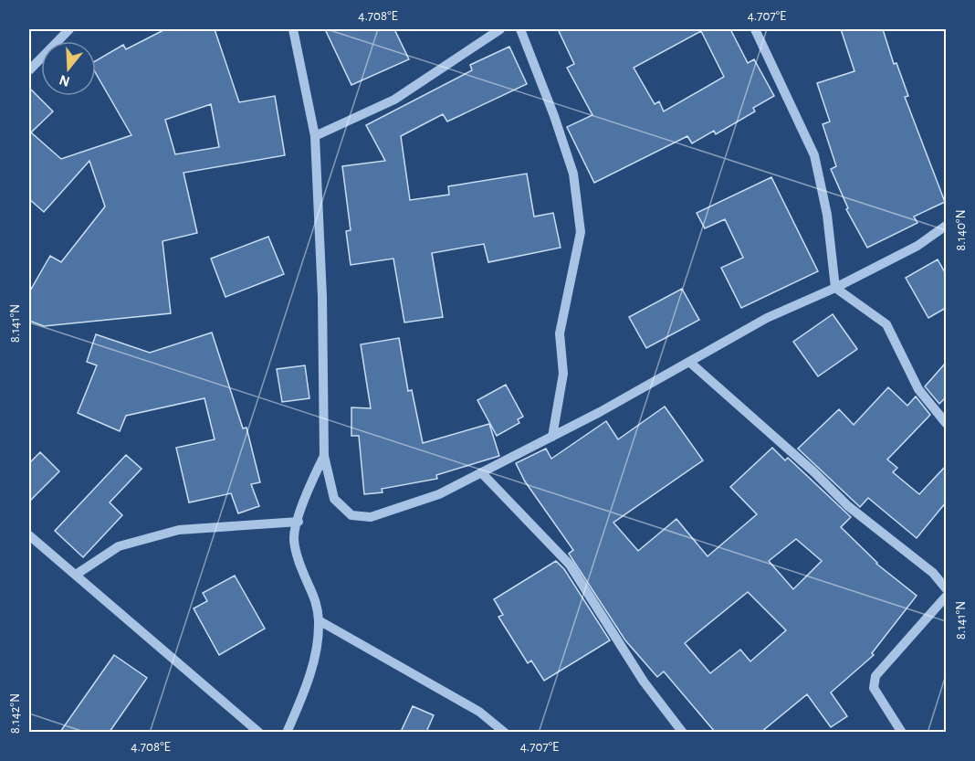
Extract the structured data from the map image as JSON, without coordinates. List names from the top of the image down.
{
  "north": "bottom",
  "coordinates": [
    "4.708°E",
    "4.707°E",
    "8.140°N",
    "8.141°N",
    "8.142°N"
  ]
}
